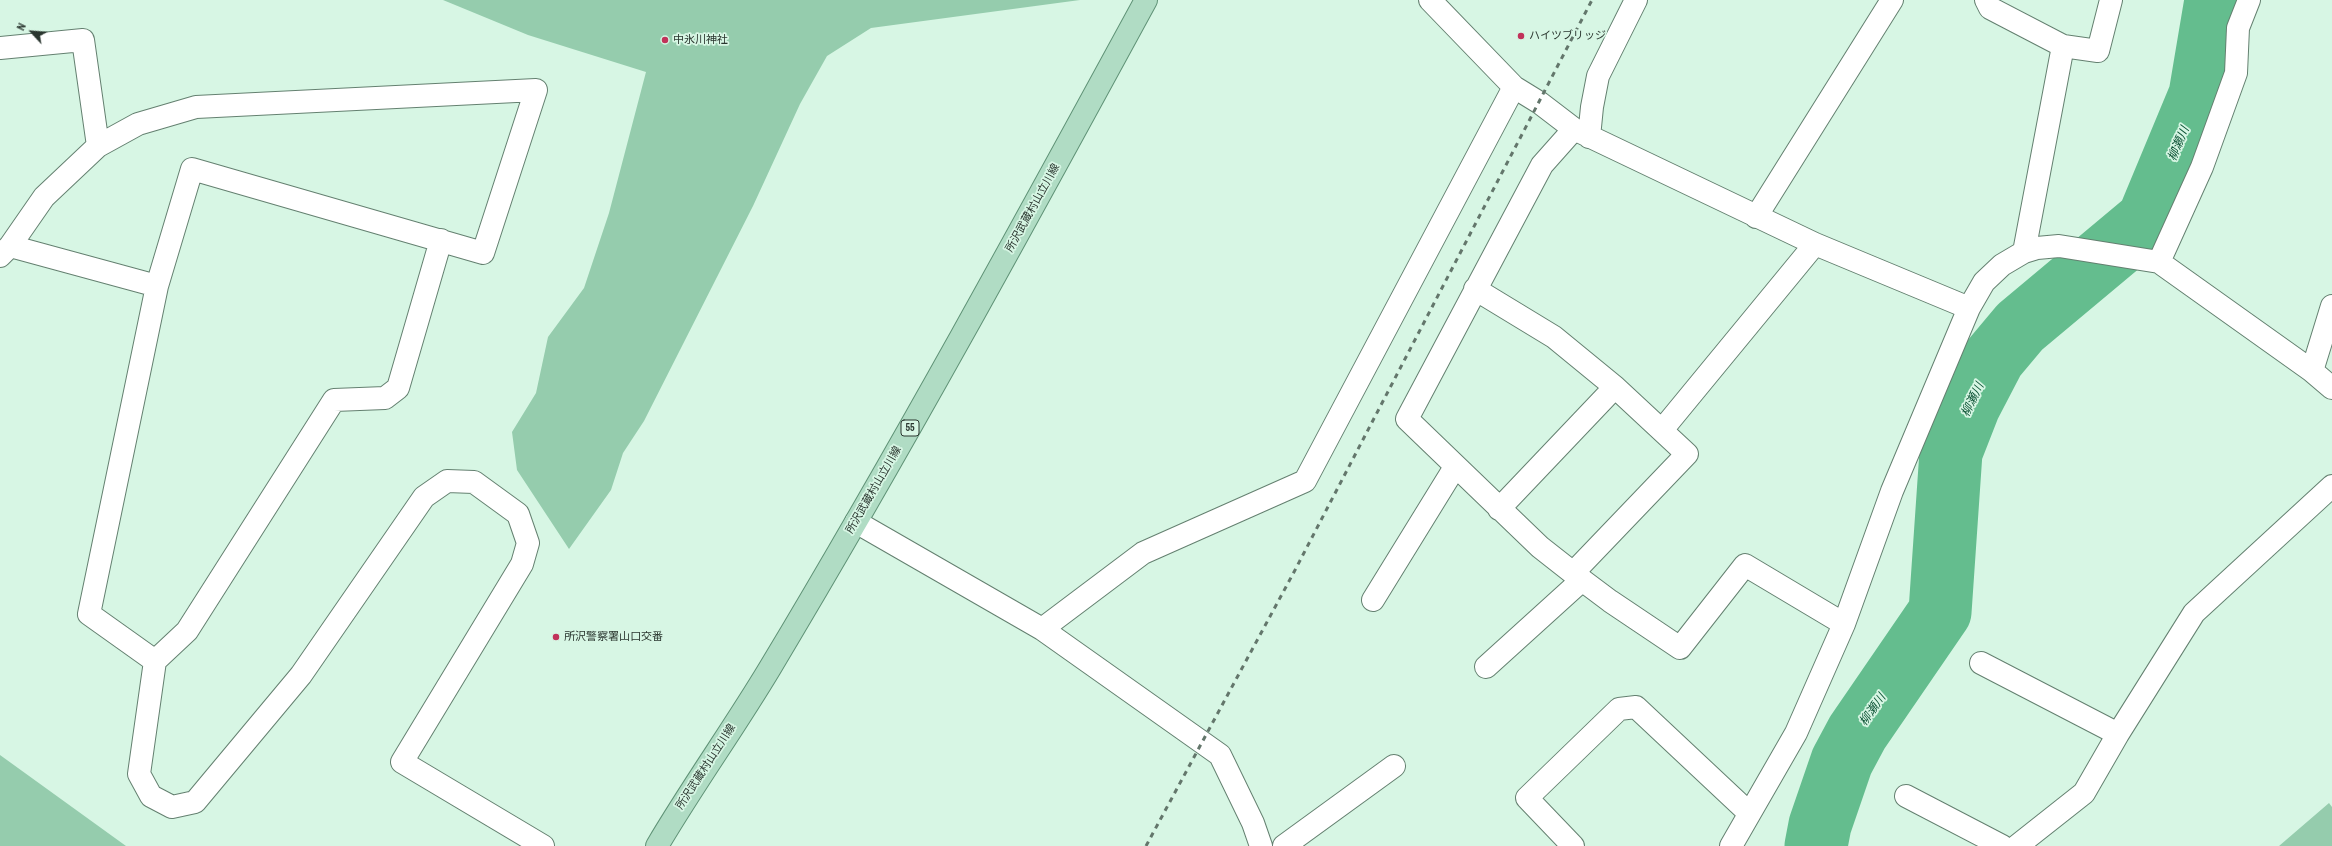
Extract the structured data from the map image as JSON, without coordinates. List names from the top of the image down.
{
  "streets": {
    "main road": ["所沢武蔵村山立川線", "55"]
  },
  "water": ["柳瀬川"],
  "places": ["ハイツブリッジ", "中氷川神社", "所沢警察署山口交番"],
  "north": "top left"
}
